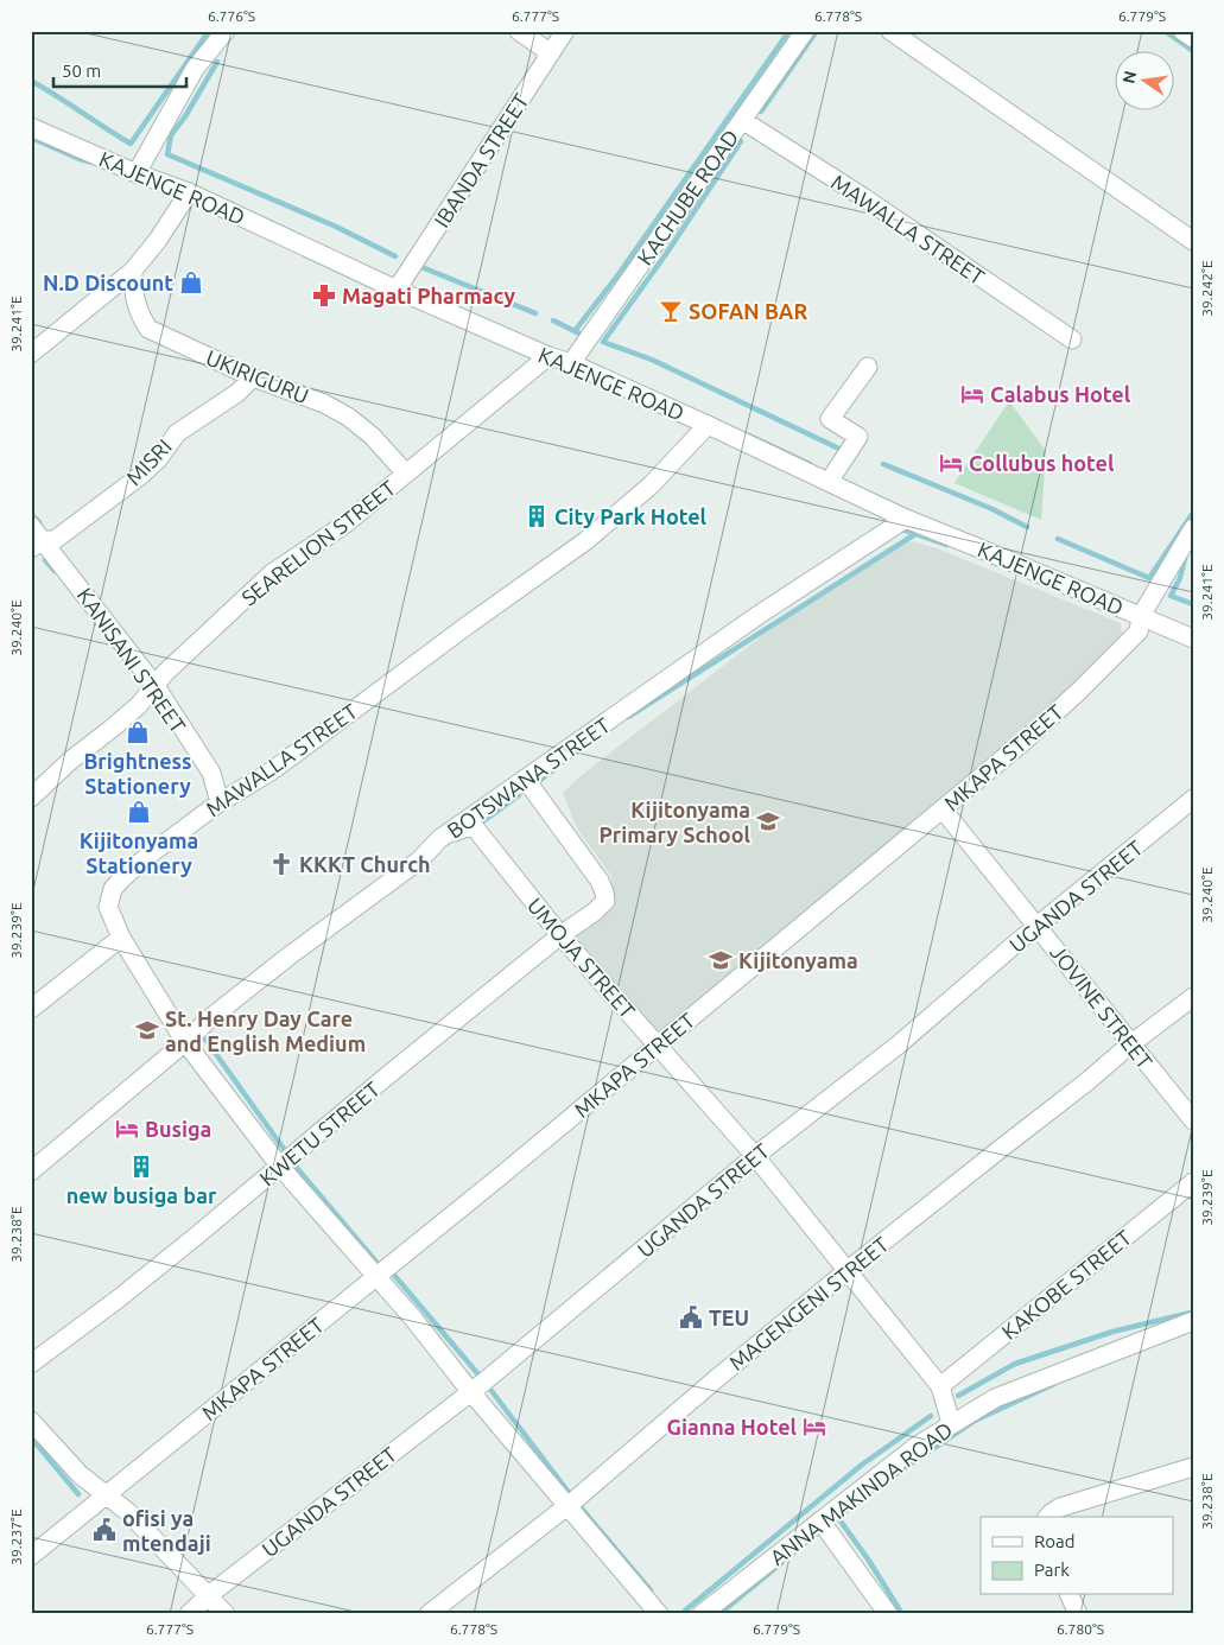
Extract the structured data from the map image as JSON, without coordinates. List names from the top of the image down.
{
  "streets": {
    "street": [
      "IBANDA STREET",
      "KAJENGE ROAD",
      "KACHUBE ROAD",
      "MAWALLA STREET",
      "UKIRIGURU",
      "MISRI",
      "SEARELION STREET",
      "KANISANI STREET",
      "MKAPA STREET",
      "BOTSWANA STREET",
      "UGANDA STREET",
      "UMOJA STREET",
      "JOVINE STREET",
      "KWETU STREET",
      "KAKOBE STREET",
      "MAGENGENI STREET",
      "ANNA MAKINDA ROAD"
    ]
  },
  "crossings": [
    ["IBANDA STREET", "KAJENGE ROAD"],
    ["KAJENGE ROAD", "KACHUBE ROAD"],
    ["KAJENGE ROAD", "MAWALLA STREET"],
    ["KAJENGE ROAD", "SEARELION STREET"],
    ["KAJENGE ROAD", "MKAPA STREET"],
    ["KAJENGE ROAD", "BOTSWANA STREET"],
    ["KACHUBE ROAD", "MAWALLA STREET"],
    ["MAWALLA STREET", "KANISANI STREET"],
    ["MAWALLA STREET", "MKAPA STREET"],
    ["MAWALLA STREET", "BOTSWANA STREET"],
    ["MAWALLA STREET", "UGANDA STREET"],
    ["MAWALLA STREET", "KWETU STREET"],
    ["MAWALLA STREET", "MAGENGENI STREET"],
    ["UKIRIGURU", "MISRI"],
    ["UKIRIGURU", "SEARELION STREET"],
    ["MISRI", "KANISANI STREET"],
    ["SEARELION STREET", "KANISANI STREET"],
    ["MKAPA STREET", "UMOJA STREET"],
    ["MKAPA STREET", "JOVINE STREET"],
    ["BOTSWANA STREET", "UMOJA STREET"],
    ["BOTSWANA STREET", "KWETU STREET"],
    ["UGANDA STREET", "UMOJA STREET"],
    ["UGANDA STREET", "JOVINE STREET"],
    ["UMOJA STREET", "KWETU STREET"],
    ["UMOJA STREET", "KAKOBE STREET"],
    ["UMOJA STREET", "MAGENGENI STREET"],
    ["UMOJA STREET", "ANNA MAKINDA ROAD"],
    ["JOVINE STREET", "MAGENGENI STREET"]
  ],
  "places": {
    "shop": ["N.D Discount", "Brightness Stationery", "Kijitonyama Stationery"],
    "pharmacy": ["Magati Pharmacy"],
    "bar": ["SOFAN BAR"],
    "hotel": [
      "Calabus Hotel",
      "Collubus hotel",
      "Busiga",
      "Gianna Hotel"
    ],
    "building": ["City Park Hotel", "new busiga bar"],
    "school or university": ["Kijitonyama Primary School", "Kijitonyama", "St. Henry Day Care and English Medium"],
    "church": ["KKKT Church"],
    "public building": ["TEU", "ofisi ya mtendaji"]
  },
  "legend": ["Road", "Park"],
  "scale_bar": "50 m",
  "north": "left",
  "coordinates": [
    "6.776°S",
    "6.777°S",
    "6.778°S",
    "6.779°S",
    "39.242°E",
    "39.241°E",
    "39.240°E",
    "39.239°E",
    "39.238°E",
    "39.237°E",
    "6.780°S"
  ]
}
